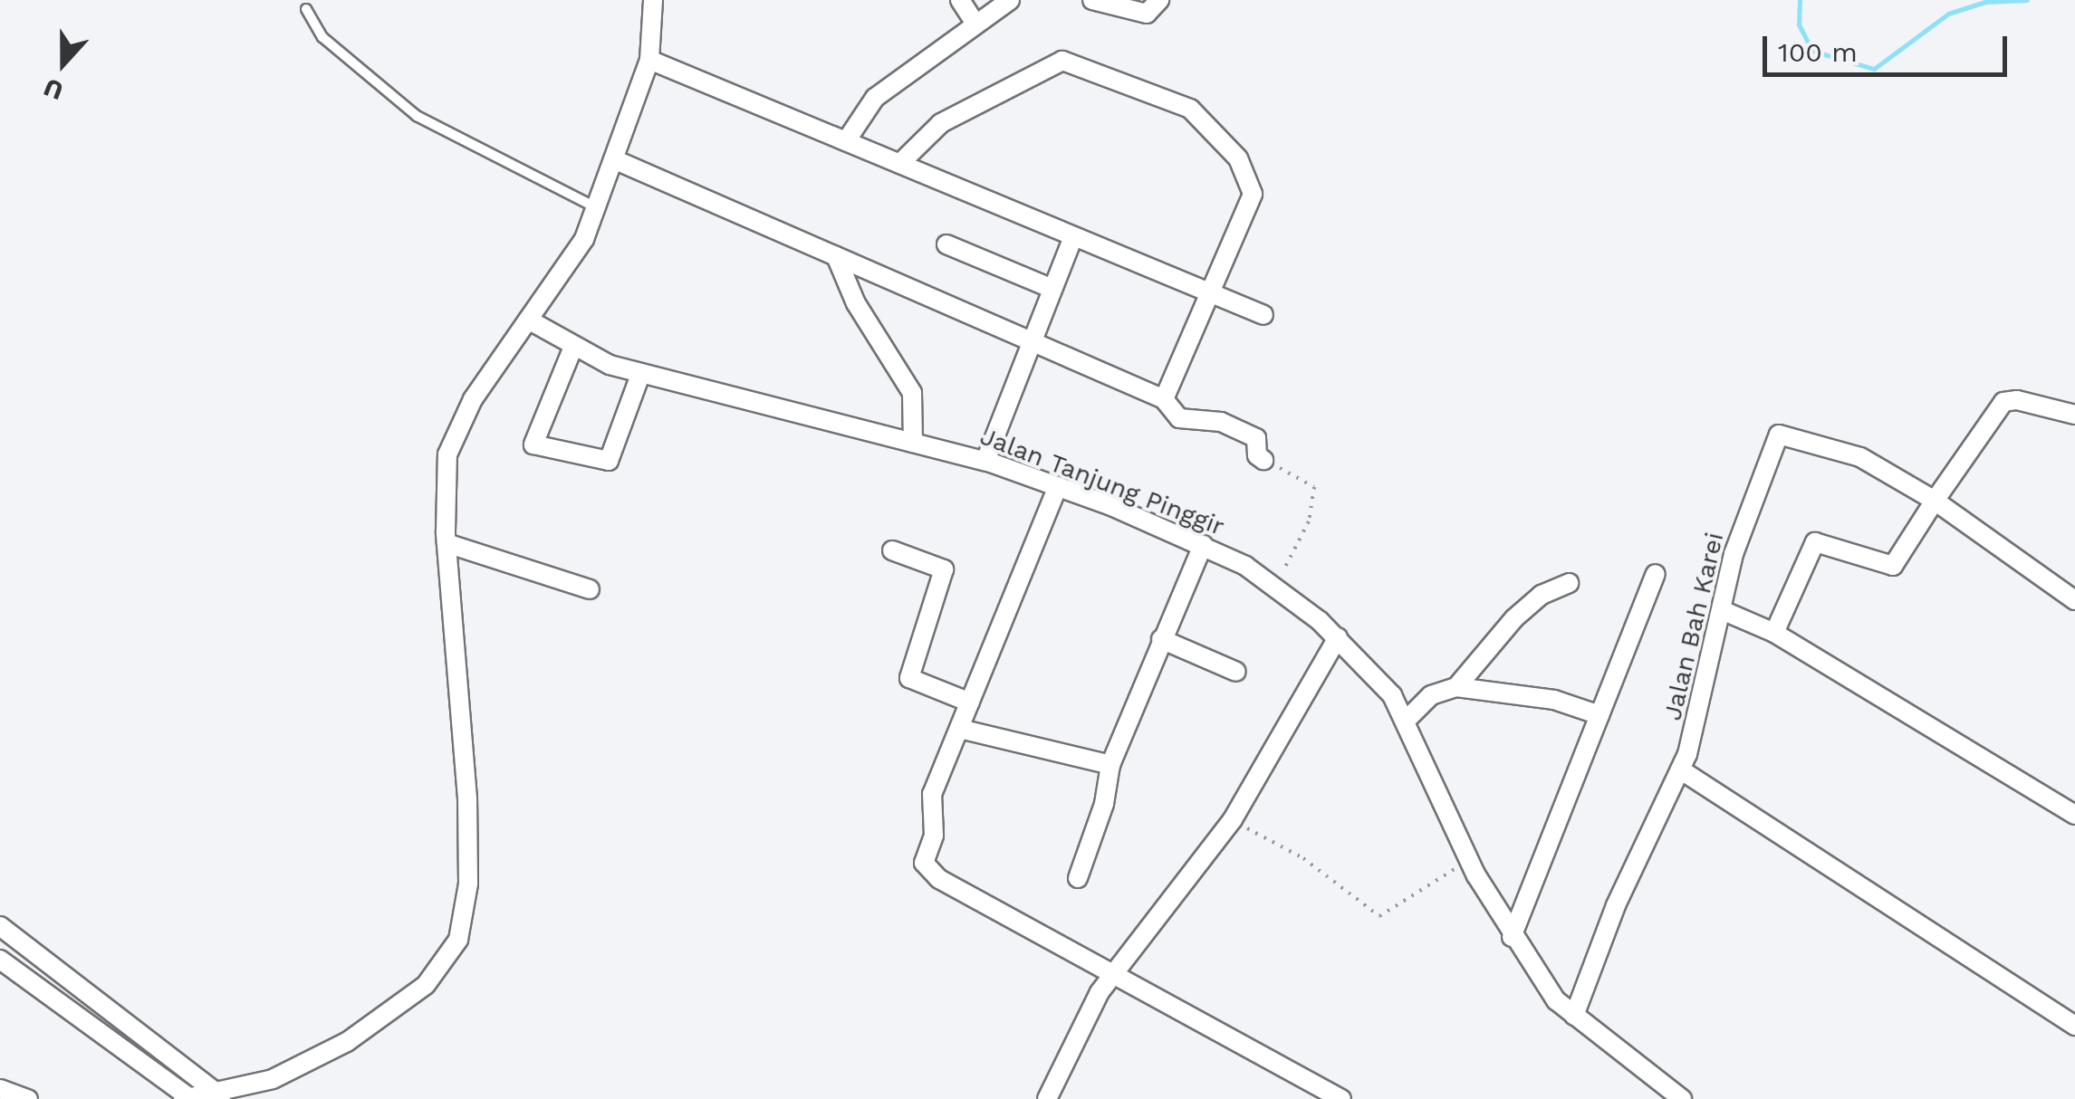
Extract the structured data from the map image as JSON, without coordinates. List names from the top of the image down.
{
  "streets": {
    "street": ["Jalan Tanjung Pinggir", "Jalan Bah Karei"]
  },
  "crossings": [
    ["Jalan Tanjung Pinggir", "Jalan Bah Karei"]
  ],
  "scale_bar": "100 m",
  "north": "bottom"
}
